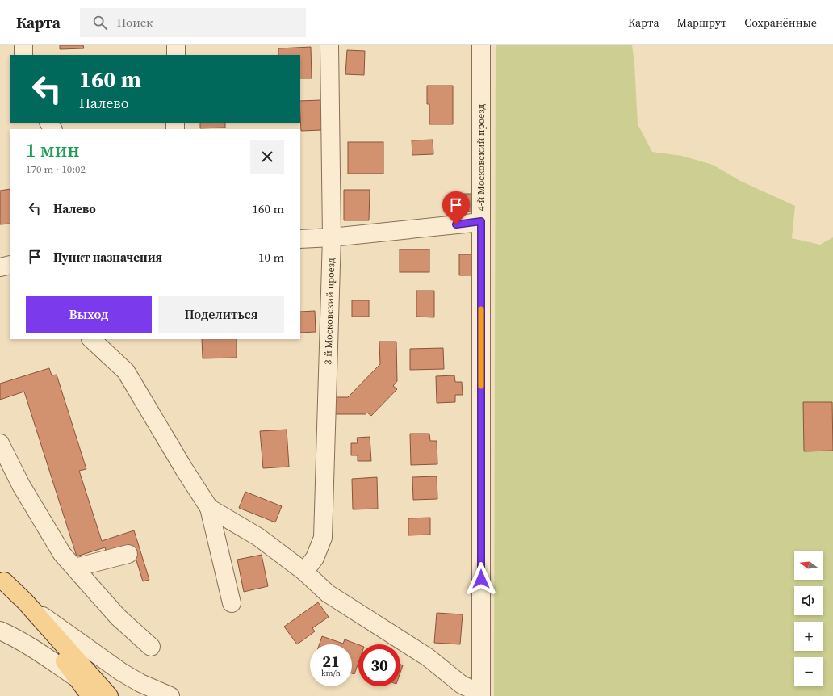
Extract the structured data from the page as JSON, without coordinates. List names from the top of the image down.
{
  "streets": {
    "street": ["4-й Московский проезд", "3-й Московский проезд"]
  },
  "north": "left",
  "page": {
    "header": "Карта",
    "search": "Поиск",
    "nav": ["Карта", "Маршрут", "Сохранённые"],
    "turn": ["160 m", "Налево"],
    "heading": ["1 мин", "170 m · 10:02"],
    "list": [
      {
        "name": "Налево",
        "value": "160 m"
      },
      {
        "name": "Пункт назначения",
        "value": "10 m"
      }
    ],
    "buttons": ["Выход", "Поделиться"],
    "map_buttons": ["+", "−"],
    "speed": "21 km/h",
    "limit": "30"
  }
}
